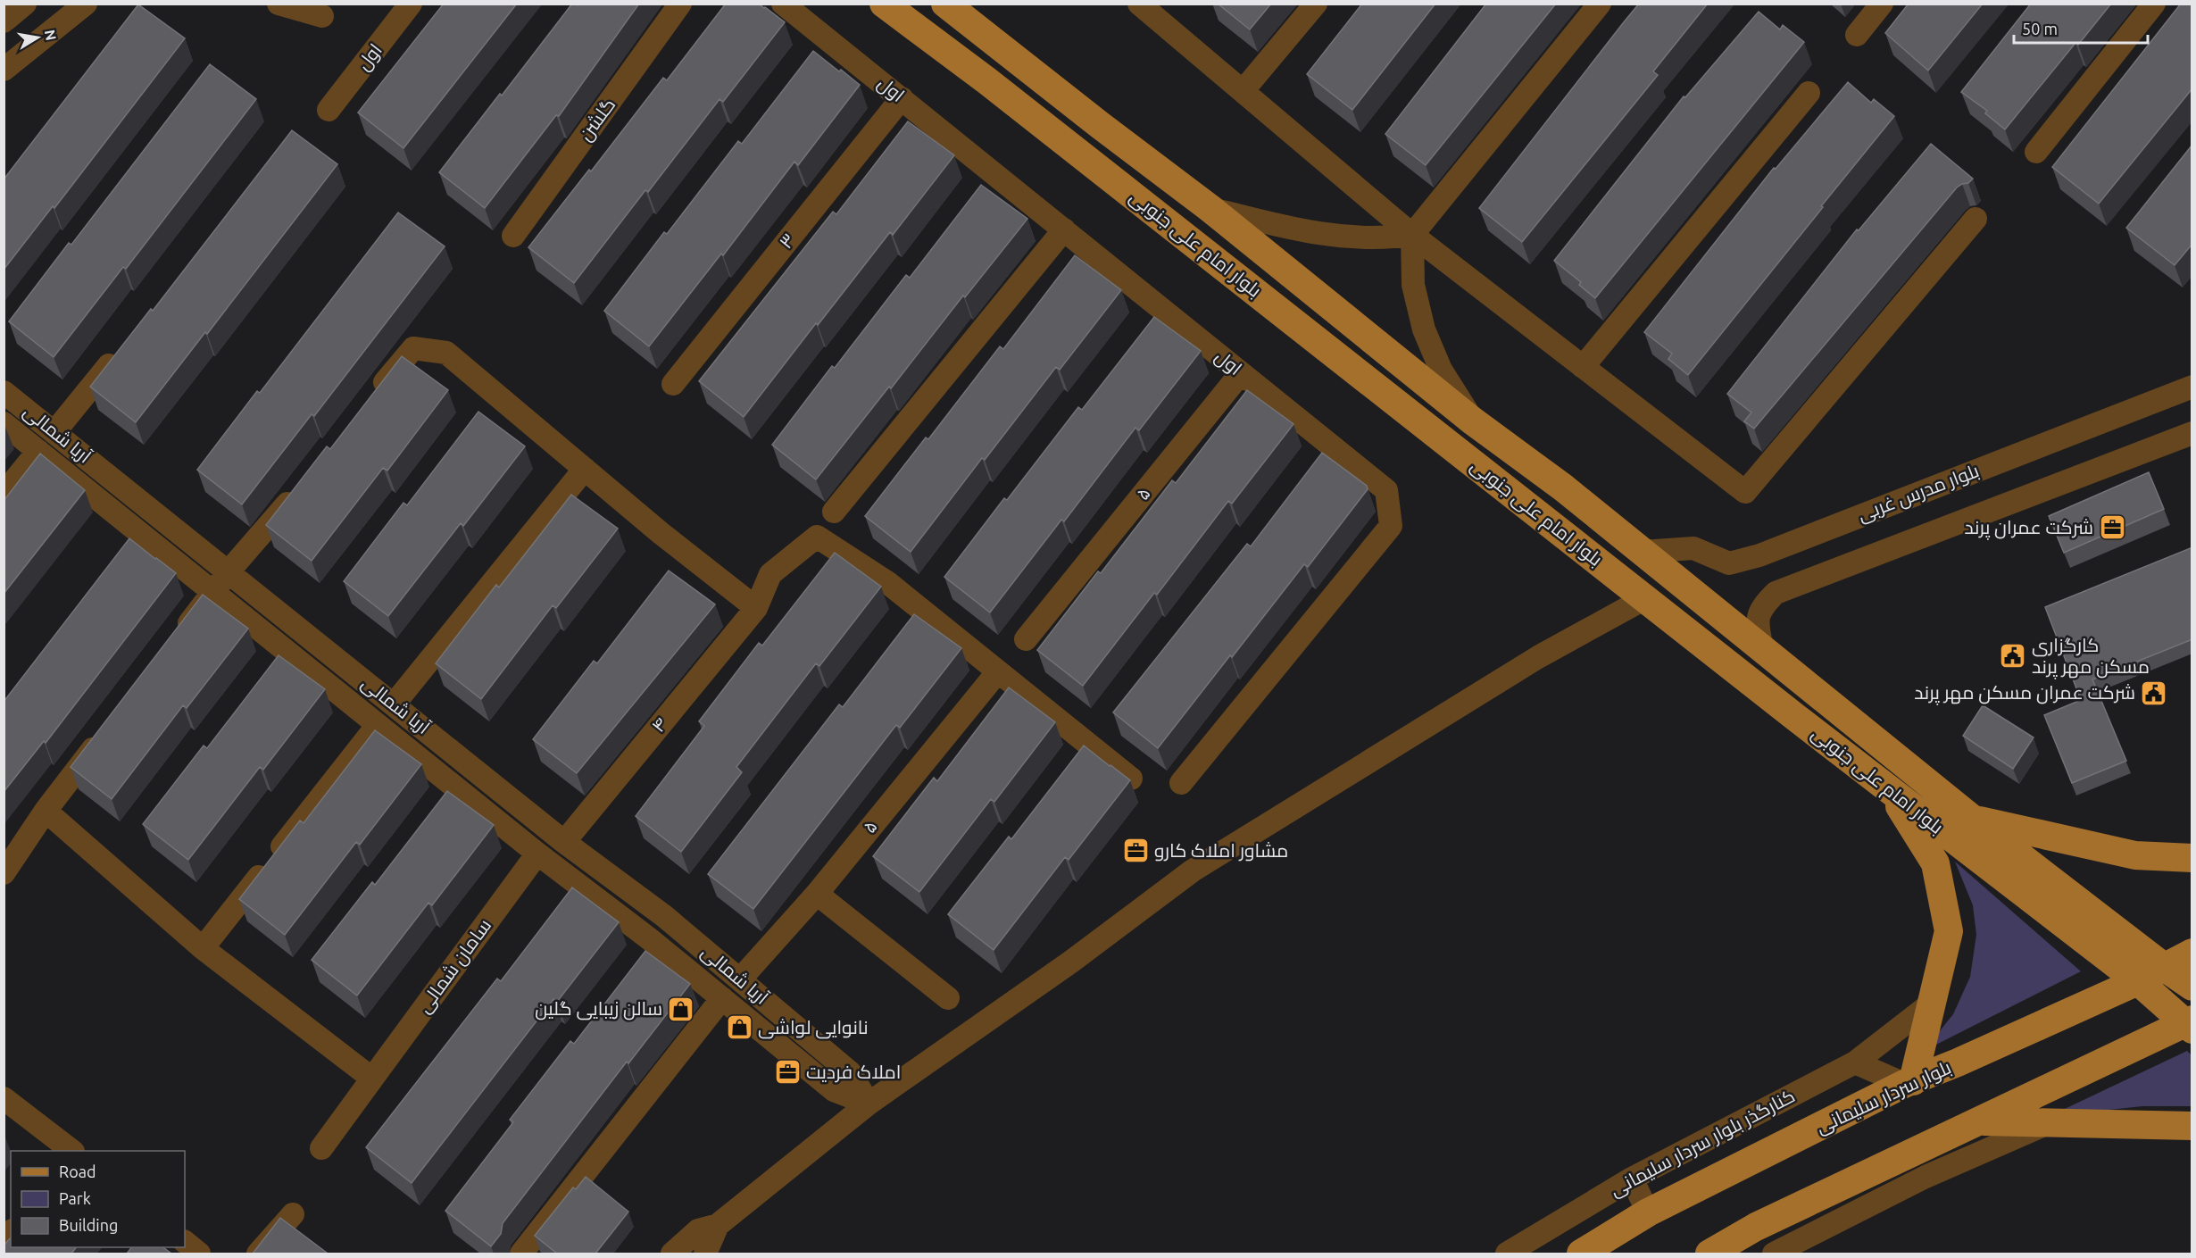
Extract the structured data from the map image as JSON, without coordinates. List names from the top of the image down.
{
  "streets": {
    "main road": ["بلوار امام علی جنوبی", "بلوار سردار سلیمانی"],
    "street": [
      "اول",
      "گلشن",
      "۳",
      "آریا شمالی",
      "بلوار مدرس غربی",
      "۵",
      "۴",
      "سامان شمالی",
      "کنارگذر بلوار سردار سلیمانی"
    ]
  },
  "crossings": [
    ["اول", "۳"],
    ["اول", "۵"],
    ["بلوار امام علی جنوبی", "بلوار مدرس غربی"],
    ["بلوار امام علی جنوبی", "بلوار سردار سلیمانی"],
    ["آریا شمالی", "۵"],
    ["آریا شمالی", "۴"],
    ["آریا شمالی", "سامان شمالی"],
    ["۵", "۴"]
  ],
  "places": {
    "office": ["شرکت عمران پرند", "مشاور املاک کارو", "املاک فردیت"],
    "public building": ["کارگزاری مسکن مهر پرند", "شرکت عمران مسکن مهر پرند"],
    "shop": ["سالن زیبایی گلین", "نانوایی لواشی"]
  },
  "legend": ["Road", "Park", "Building"],
  "scale_bar": "50 m",
  "north": "right"
}
